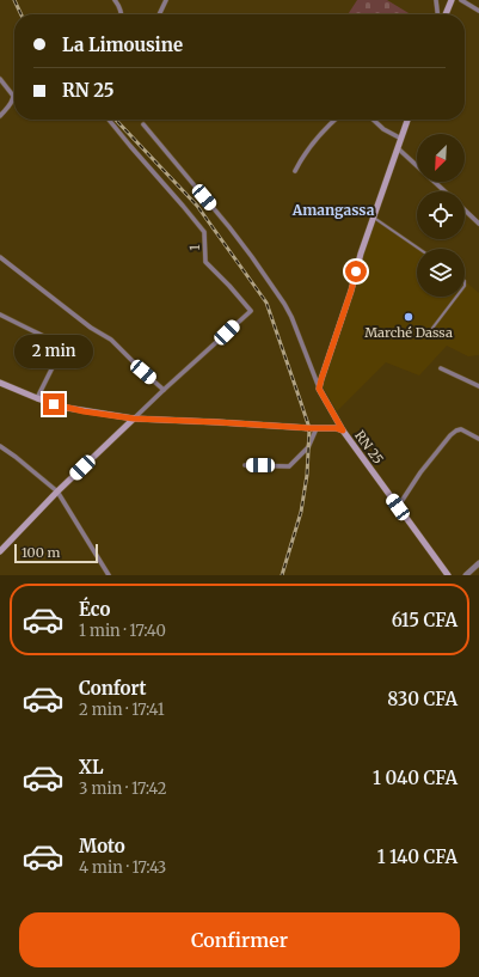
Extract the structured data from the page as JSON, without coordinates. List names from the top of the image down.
{
  "streets": {
    "main road": ["RN 25"],
    "street": ["1"]
  },
  "districts": ["Amangassa"],
  "places": ["Marché Dassa"],
  "scale_bar": "100 m",
  "north": "bottom left",
  "page": {
    "banner": ["La Limousine", "RN 25"],
    "bubble": "2 min",
    "scale": "100 m",
    "list": [
      {
        "name": "Éco",
        "note": "1 min · 17:40",
        "value": "615 CFA"
      },
      {
        "name": "Confort",
        "note": "2 min · 17:41",
        "value": "830 CFA"
      },
      {
        "name": "XL",
        "note": "3 min · 17:42",
        "value": "1 040 CFA"
      },
      {
        "name": "Moto",
        "note": "4 min · 17:43",
        "value": "1 140 CFA"
      }
    ],
    "buttons": "Confirmer"
  }
}
